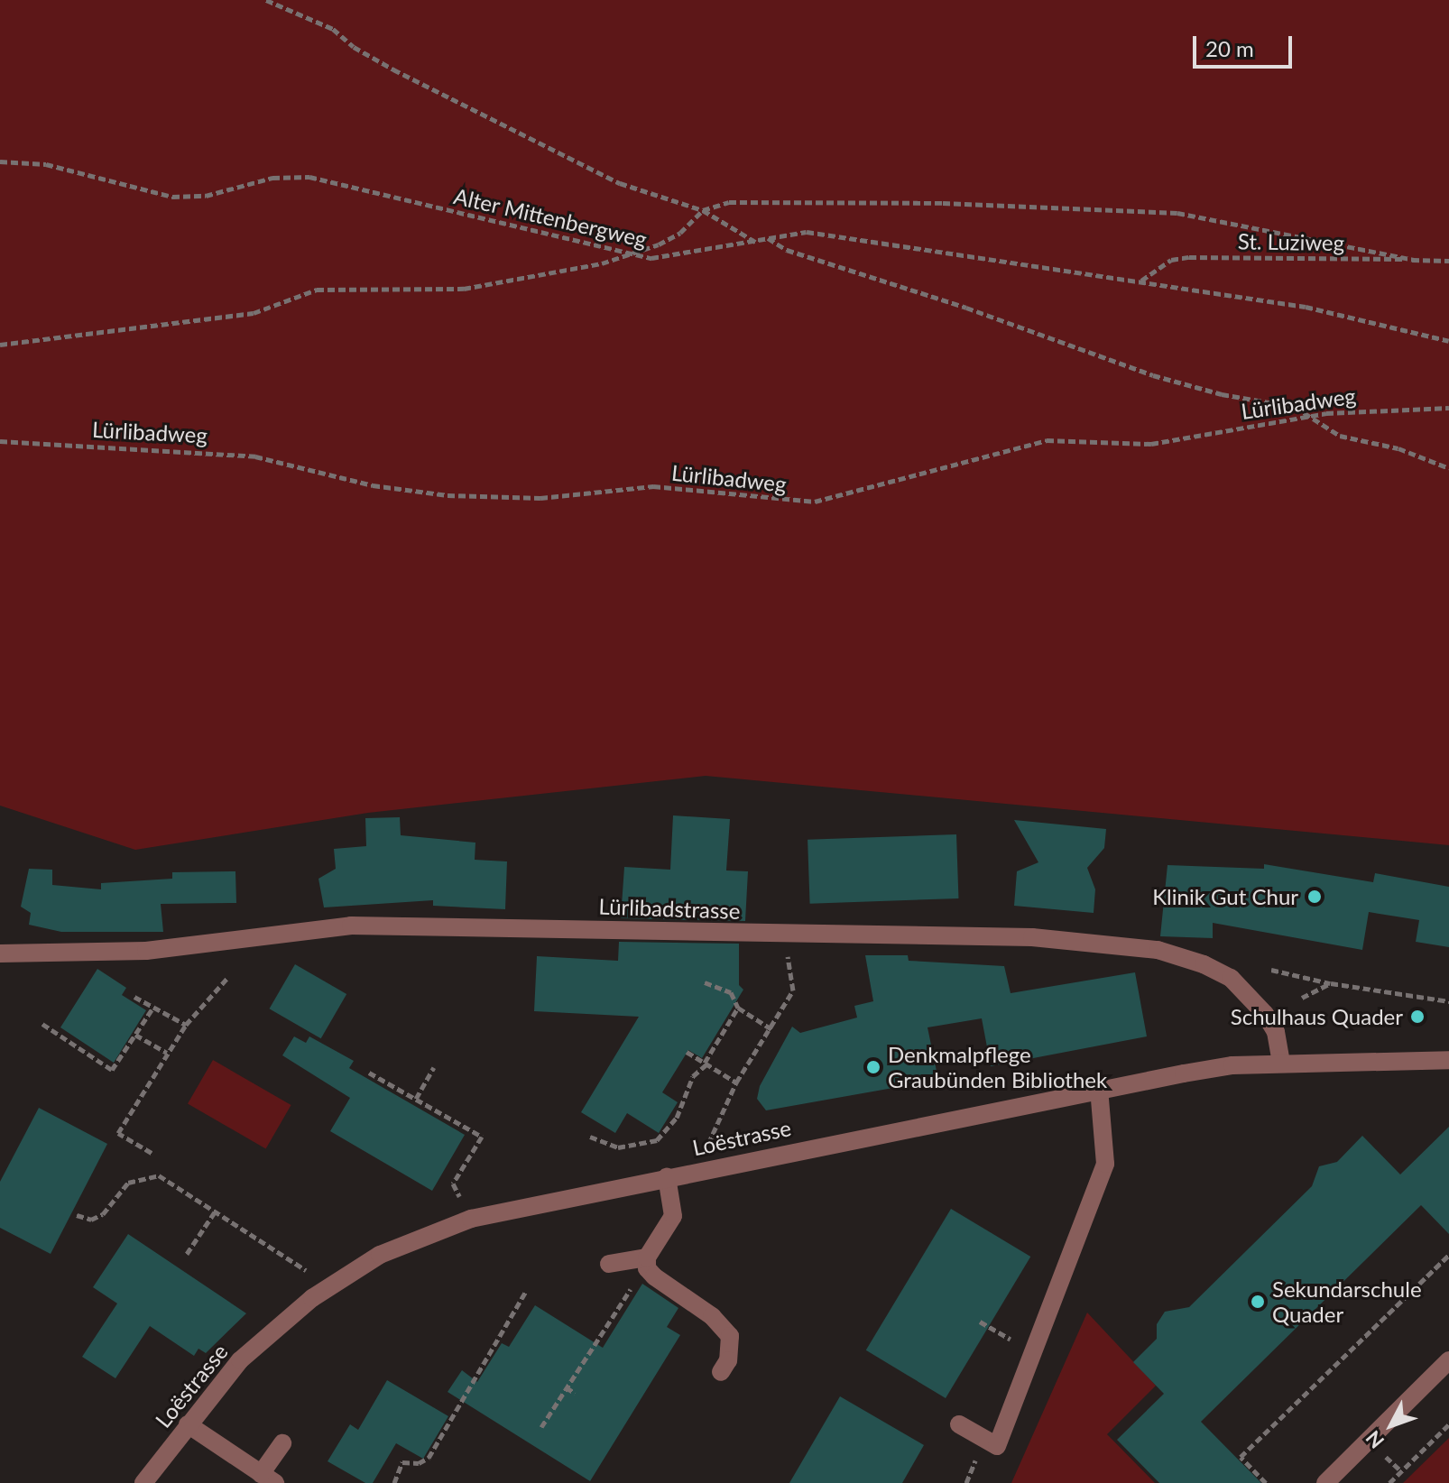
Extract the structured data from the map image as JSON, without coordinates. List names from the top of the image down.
{
  "streets": {
    "street": ["Lürlibadstrasse", "Loëstrasse"],
    "path": ["Alter Mittenbergweg", "St. Luziweg", "Lürlibadweg"]
  },
  "crossings": [
    ["Alter Mittenbergweg", "St. Luziweg"],
    ["Lürlibadstrasse", "Loëstrasse"]
  ],
  "places": [
    "Klinik Gut Chur",
    "Schulhaus Quader",
    "Denkmalpflege Graubünden Bibliothek",
    "Sekundarschule Quader"
  ],
  "scale_bar": "20 m",
  "north": "bottom left"
}
